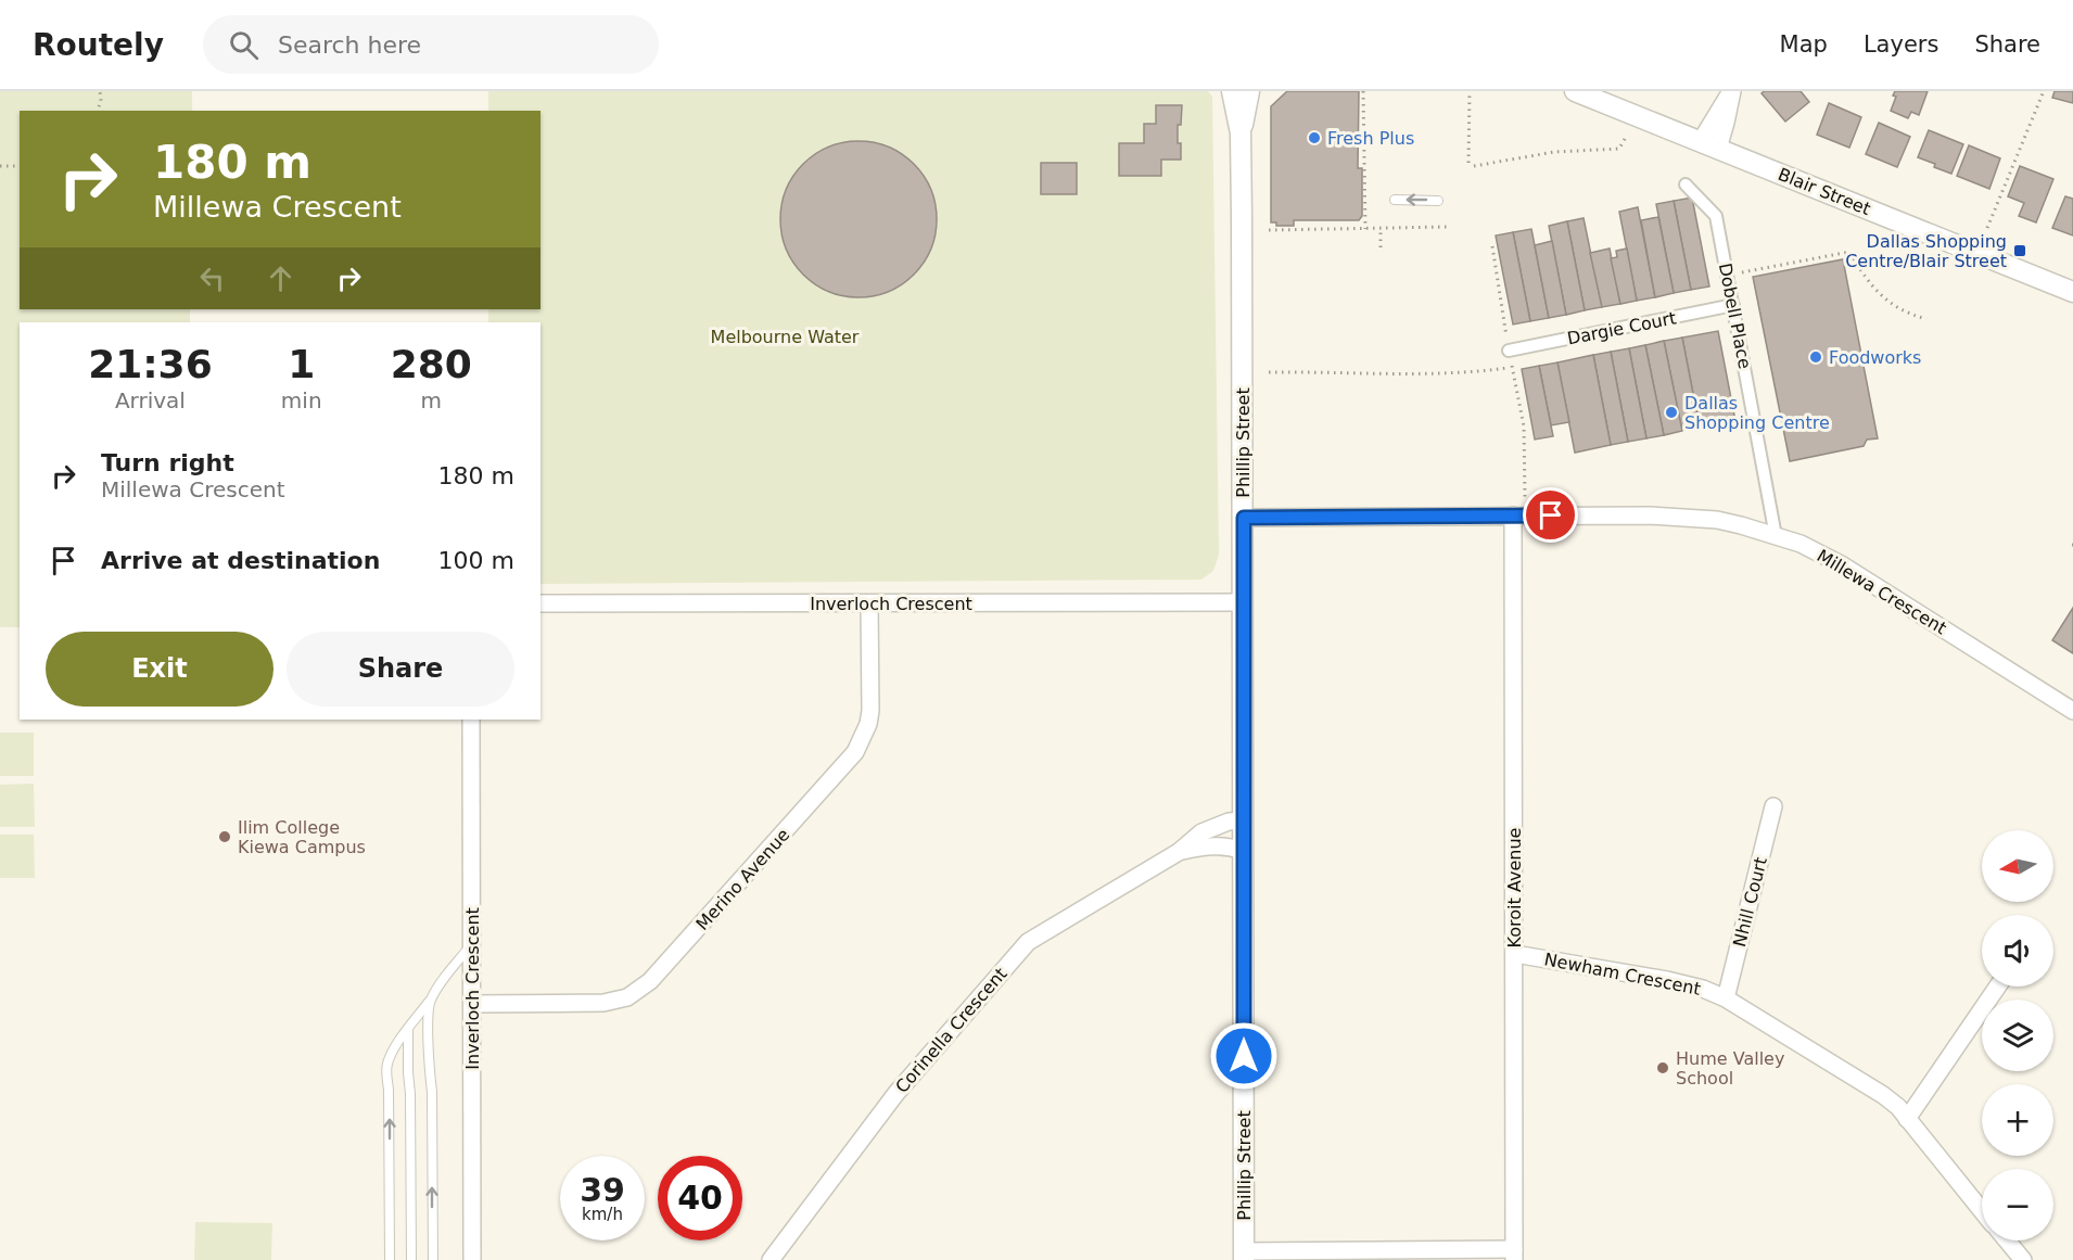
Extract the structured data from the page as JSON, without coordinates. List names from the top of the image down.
{
  "streets": {
    "street": [
      "Blair Street",
      "Dobell Place",
      "Dargie Court",
      "Phillip Street",
      "Millewa Crescent",
      "Inverloch Crescent",
      "Merino Avenue",
      "Koroit Avenue",
      "Nhill Court",
      "Newham Crescent",
      "Corinella Crescent"
    ]
  },
  "crossings": [
    ["Dobell Place", "Dargie Court"],
    ["Dobell Place", "Millewa Crescent"],
    ["Phillip Street", "Millewa Crescent"],
    ["Phillip Street", "Inverloch Crescent"],
    ["Phillip Street", "Corinella Crescent"],
    ["Millewa Crescent", "Koroit Avenue"],
    ["Inverloch Crescent", "Merino Avenue"],
    ["Koroit Avenue", "Newham Crescent"],
    ["Nhill Court", "Newham Crescent"]
  ],
  "parks": ["Melbourne Water"],
  "places": {
    "other": [
      "Fresh Plus",
      "Foodworks",
      "Dallas Shopping Centre",
      "Ilim College Kiewa Campus",
      "Hume Valley School"
    ],
    "transit": ["Dallas Shopping Centre/Blair Street"]
  },
  "north": "left",
  "page": {
    "header": "Routely",
    "search": "Search here",
    "nav": ["Map", "Layers", "Share"],
    "turn": ["180 m", "Millewa Crescent"],
    "eta": [
      "21:36",
      "Arrival",
      "1",
      "min",
      "280",
      "m"
    ],
    "list": [
      {
        "name": "Turn right",
        "note": "Millewa Crescent",
        "value": "180 m"
      },
      {
        "name": "Arrive at destination",
        "value": "100 m"
      }
    ],
    "buttons": ["Exit", "Share"],
    "map_buttons": ["+", "−"],
    "speed": "39 km/h",
    "limit": "40"
  }
}
